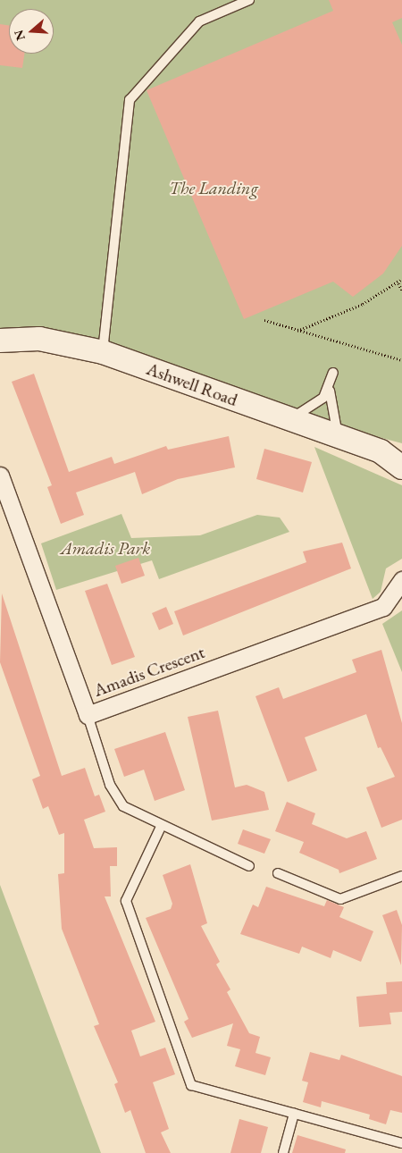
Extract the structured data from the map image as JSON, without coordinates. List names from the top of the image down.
{
  "streets": {
    "street": ["Ashwell Road", "Amadis Crescent"]
  },
  "parks": ["The Landing", "Amadis Park"],
  "north": "left"
}
